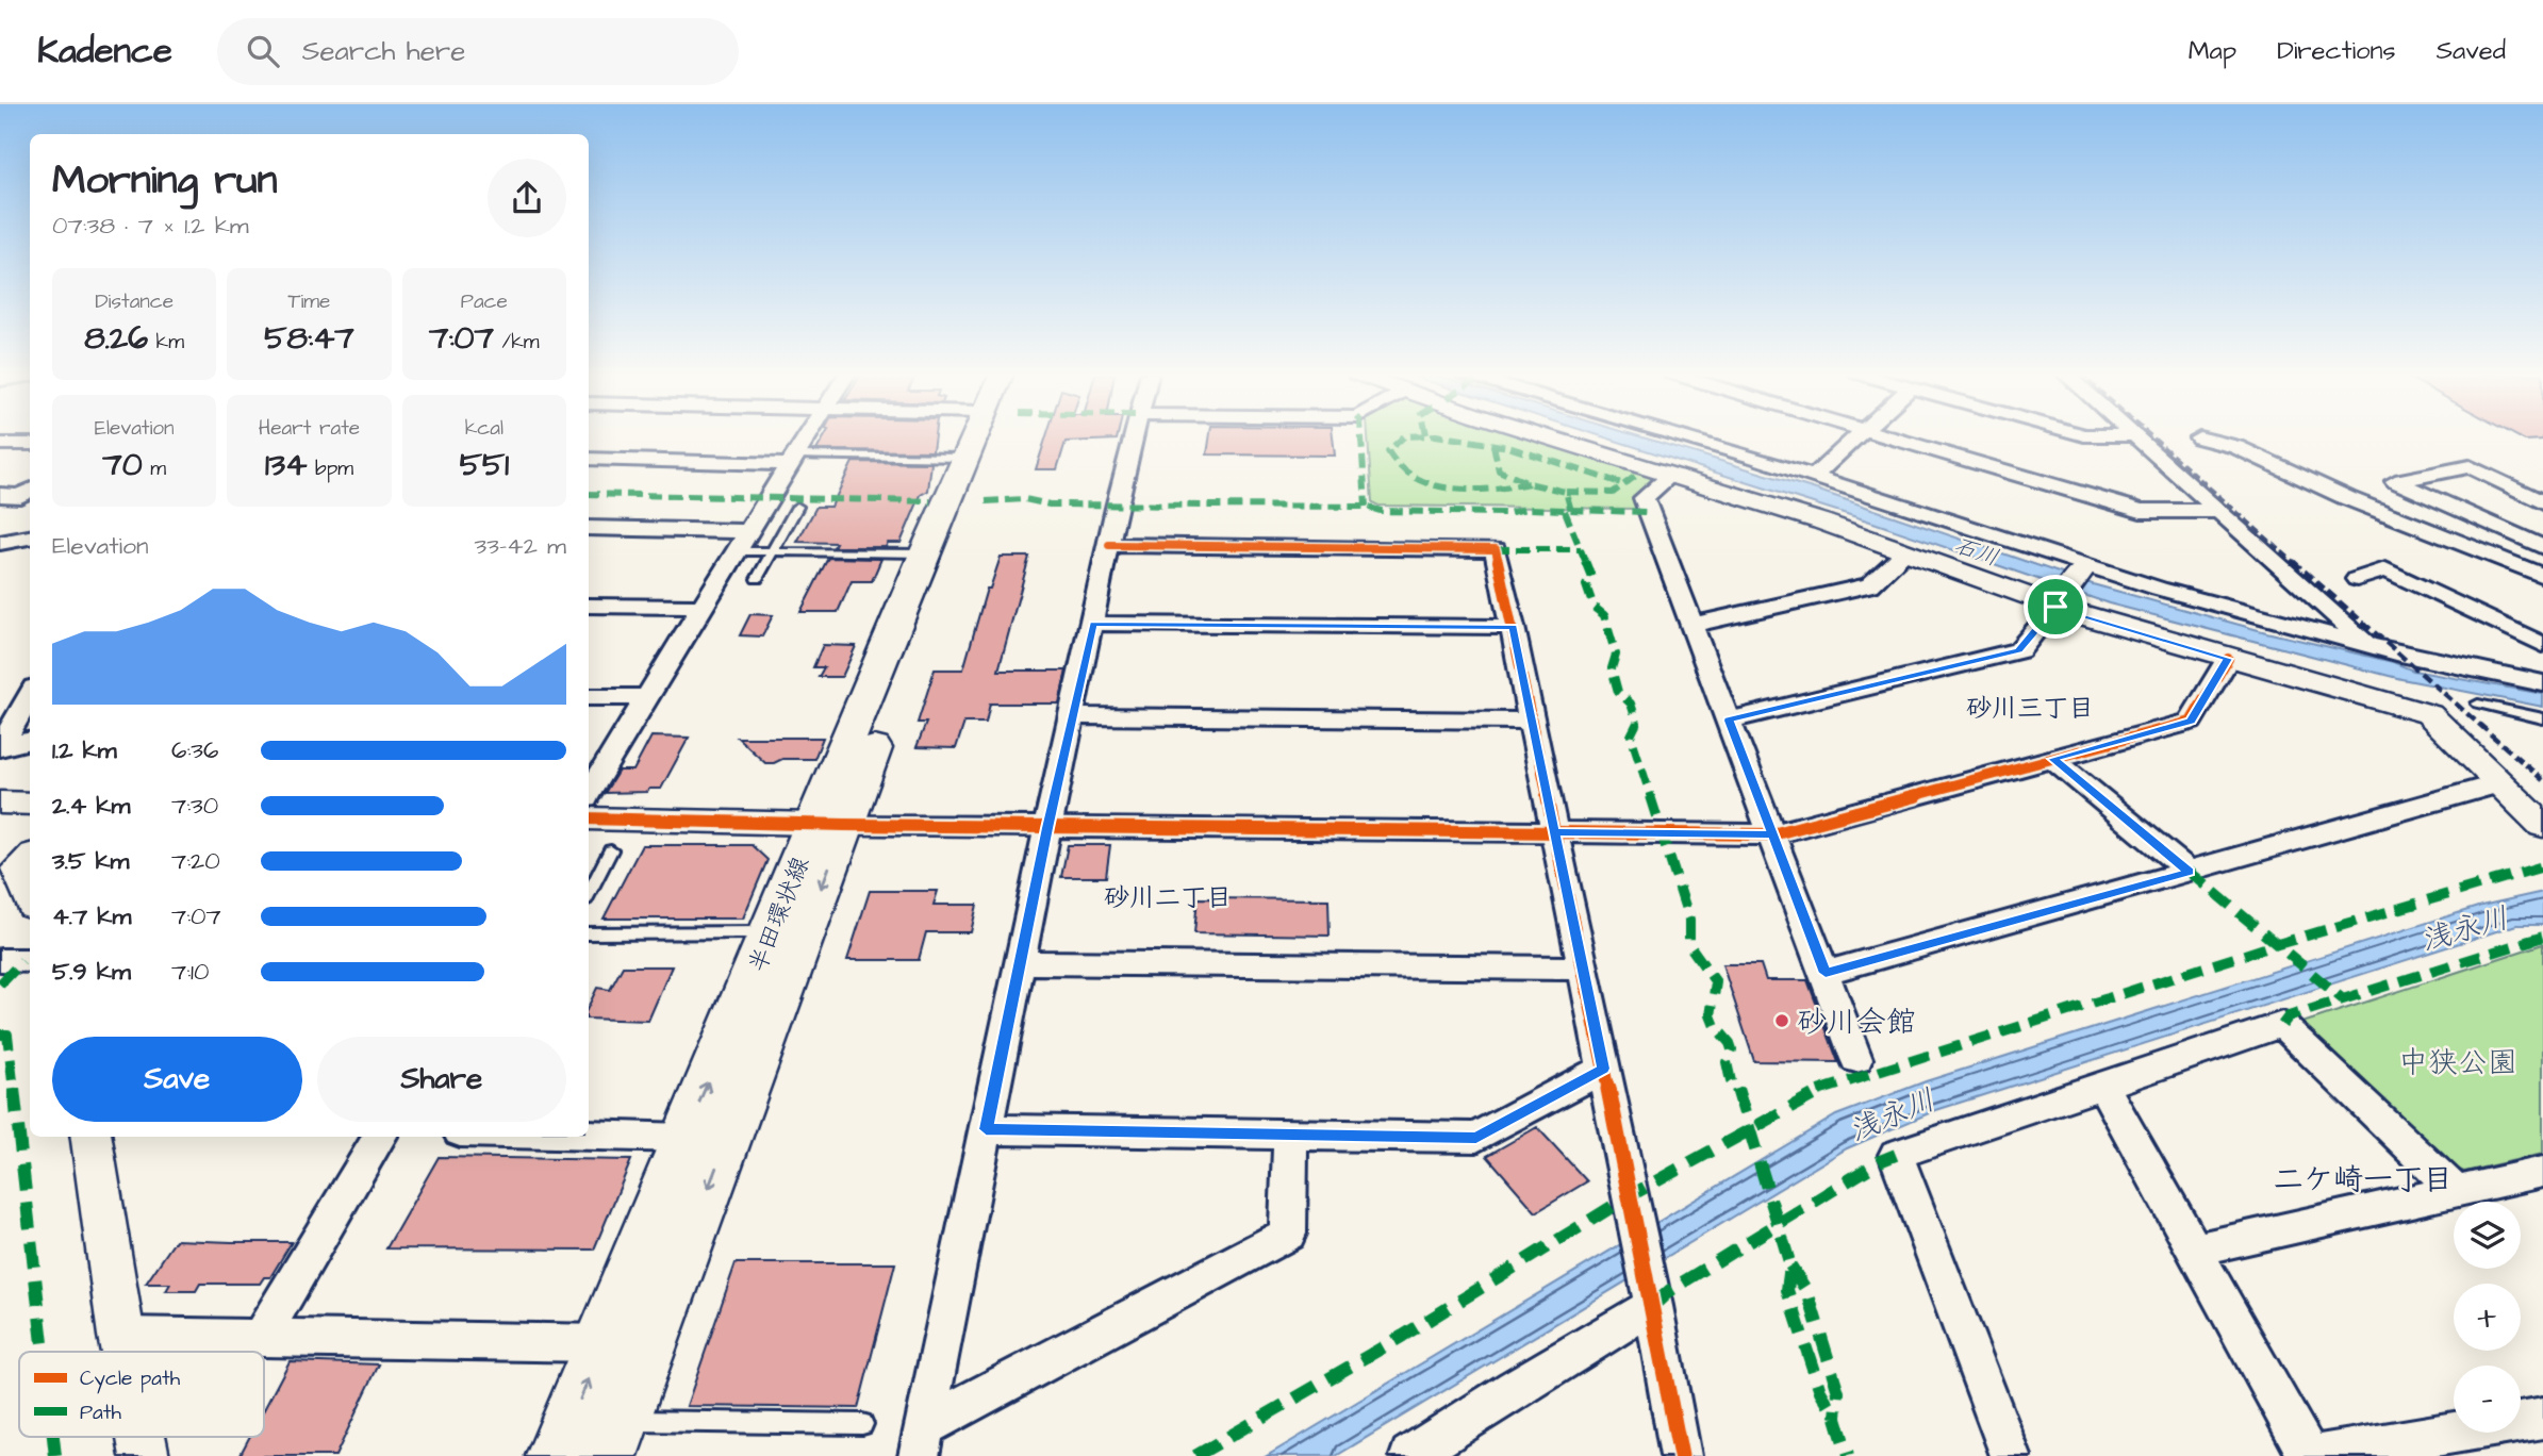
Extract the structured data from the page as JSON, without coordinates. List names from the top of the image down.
{
  "streets": {
    "main road": ["半田環状線"]
  },
  "districts": ["砂川三丁目", "砂川二丁目", "二ケ崎一丁目"],
  "water": ["石川", "浅永川"],
  "parks": ["中狭公園"],
  "places": ["砂川会館"],
  "legend": ["Cycle path", "Path"],
  "page": {
    "header": "Kadence",
    "search": "Search here",
    "nav": ["Map", "Directions", "Saved"],
    "heading": ["Morning run", "07:38 · 7 × 1.2 km"],
    "stats": [
      ["Distance", "8.26 km"],
      ["Time", "58:47"],
      ["Pace", "7:07 /km"],
      ["Elevation", "70 m"],
      ["Heart rate", "134 bpm"],
      ["kcal", "551"]
    ],
    "chart": ["Elevation", "33–42 m"],
    "list": [
      {
        "name": "1.2 km",
        "note": "6:36"
      },
      {
        "name": "2.4 km",
        "note": "7:30"
      },
      {
        "name": "3.5 km",
        "note": "7:20"
      },
      {
        "name": "4.7 km",
        "note": "7:07"
      },
      {
        "name": "5.9 km",
        "note": "7:10"
      }
    ],
    "buttons": ["Save", "Share"],
    "map_buttons": ["+", "−"]
  }
}
